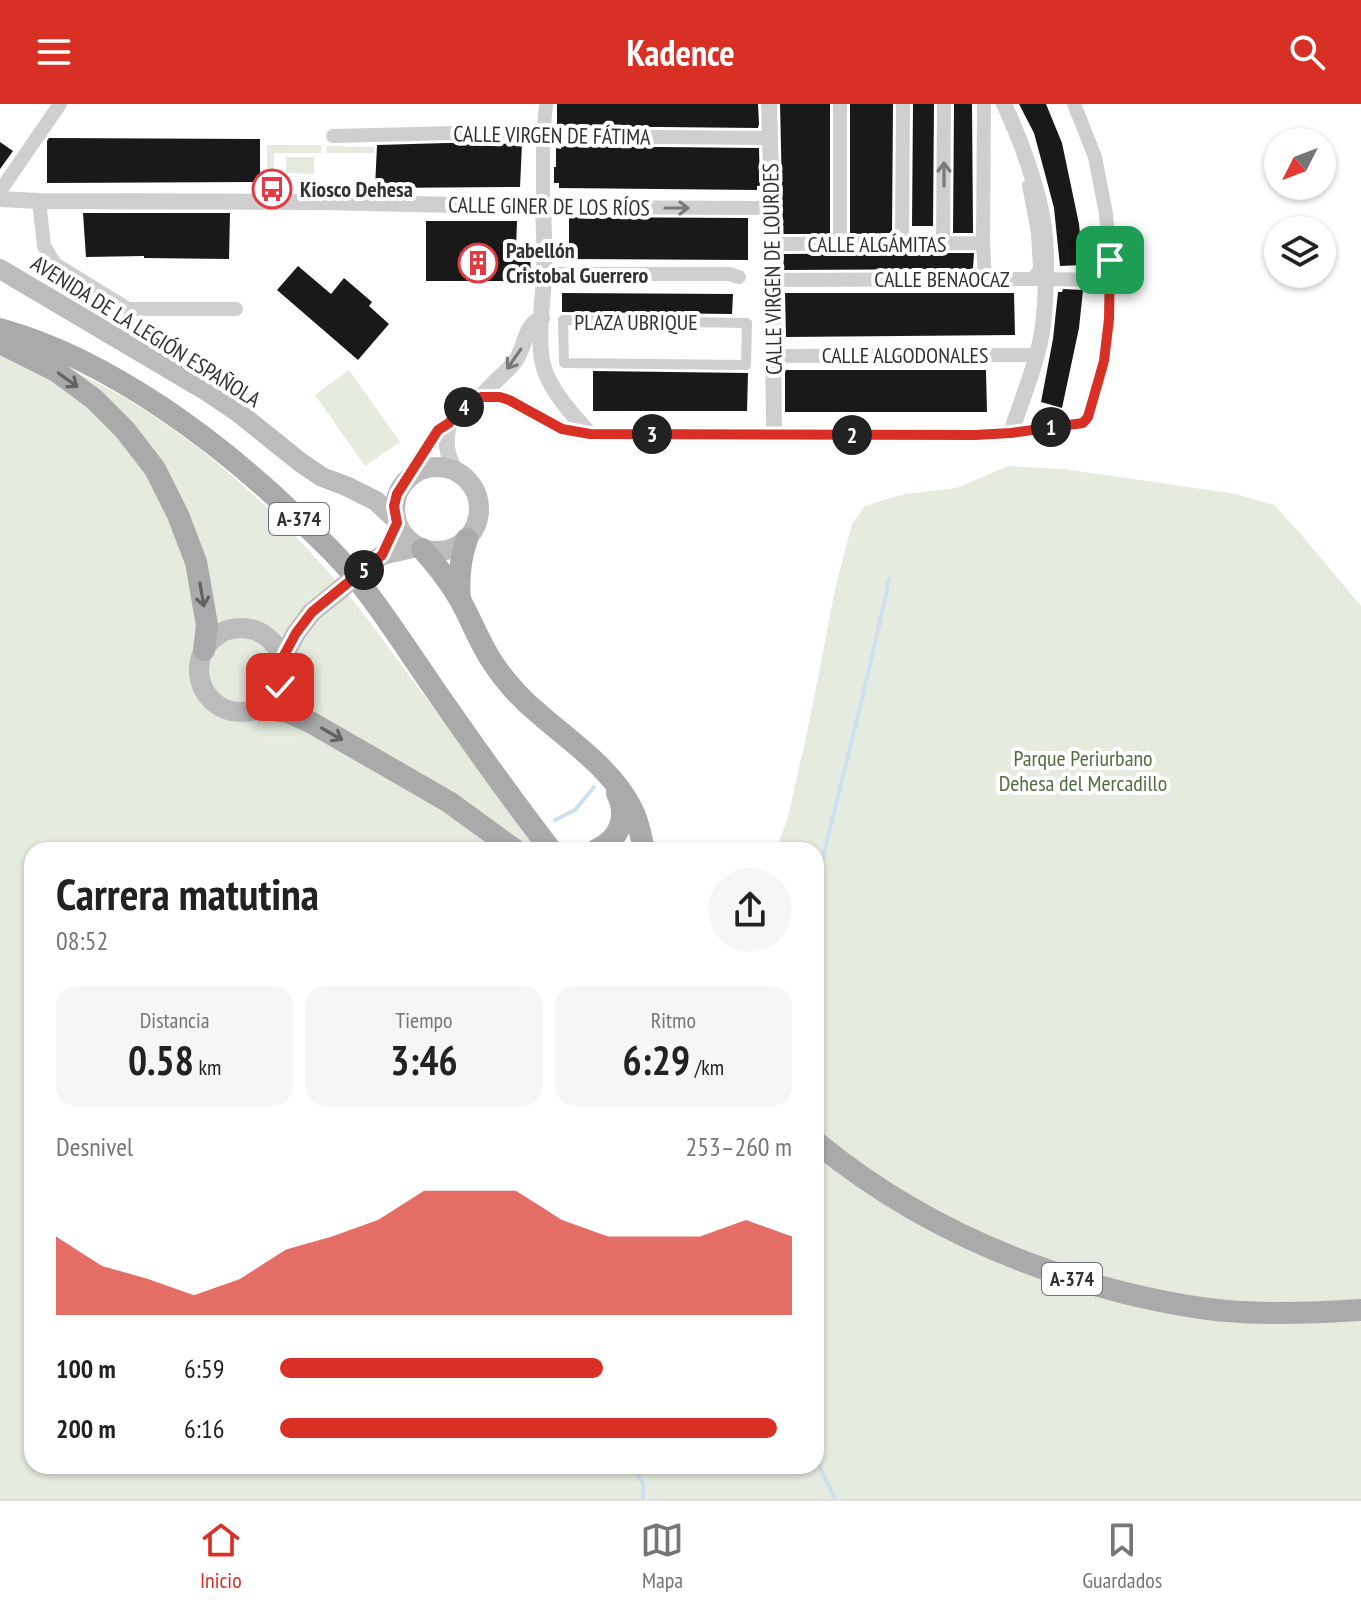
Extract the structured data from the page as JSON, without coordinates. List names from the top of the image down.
{
  "streets": {
    "main road": ["AVENIDA DE LA LEGIÓN ESPAÑOLA", "A-374"],
    "street": [
      "CALLE VIRGEN DE FÁTIMA",
      "CALLE GINER DE LOS RÍOS",
      "CALLE ALGÁMITAS",
      "CALLE VIRGEN DE LOURDES",
      "CALLE BENAOCAZ",
      "PLAZA UBRIQUE",
      "CALLE ALGODONALES"
    ]
  },
  "crossings": [
    ["CALLE VIRGEN DE FÁTIMA", "CALLE VIRGEN DE LOURDES"],
    ["CALLE GINER DE LOS RÍOS", "CALLE VIRGEN DE LOURDES"],
    ["CALLE ALGÁMITAS", "CALLE VIRGEN DE LOURDES"],
    ["CALLE VIRGEN DE LOURDES", "CALLE BENAOCAZ"],
    ["CALLE VIRGEN DE LOURDES", "CALLE ALGODONALES"]
  ],
  "parks": ["Parque Periurbano Dehesa del Mercadillo"],
  "places": {
    "bus stop": ["Kiosco Dehesa"],
    "building": ["Pabellón Cristobal Guerrero"]
  },
  "north": "bottom left",
  "page": {
    "header": "Kadence",
    "pins": [
      "4",
      "1",
      "3",
      "2",
      "5"
    ],
    "heading": ["Carrera matutina", "08:52"],
    "stats": [
      ["Distancia", "0.58 km"],
      ["Tiempo", "3:46"],
      ["Ritmo", "6:29 /km"]
    ],
    "chart": ["Desnivel", "253–260 m"],
    "list": [
      {
        "name": "100 m",
        "note": "6:59"
      },
      {
        "name": "200 m",
        "note": "6:16"
      }
    ],
    "tabs": ["Inicio", "Mapa", "Guardados"]
  }
}
